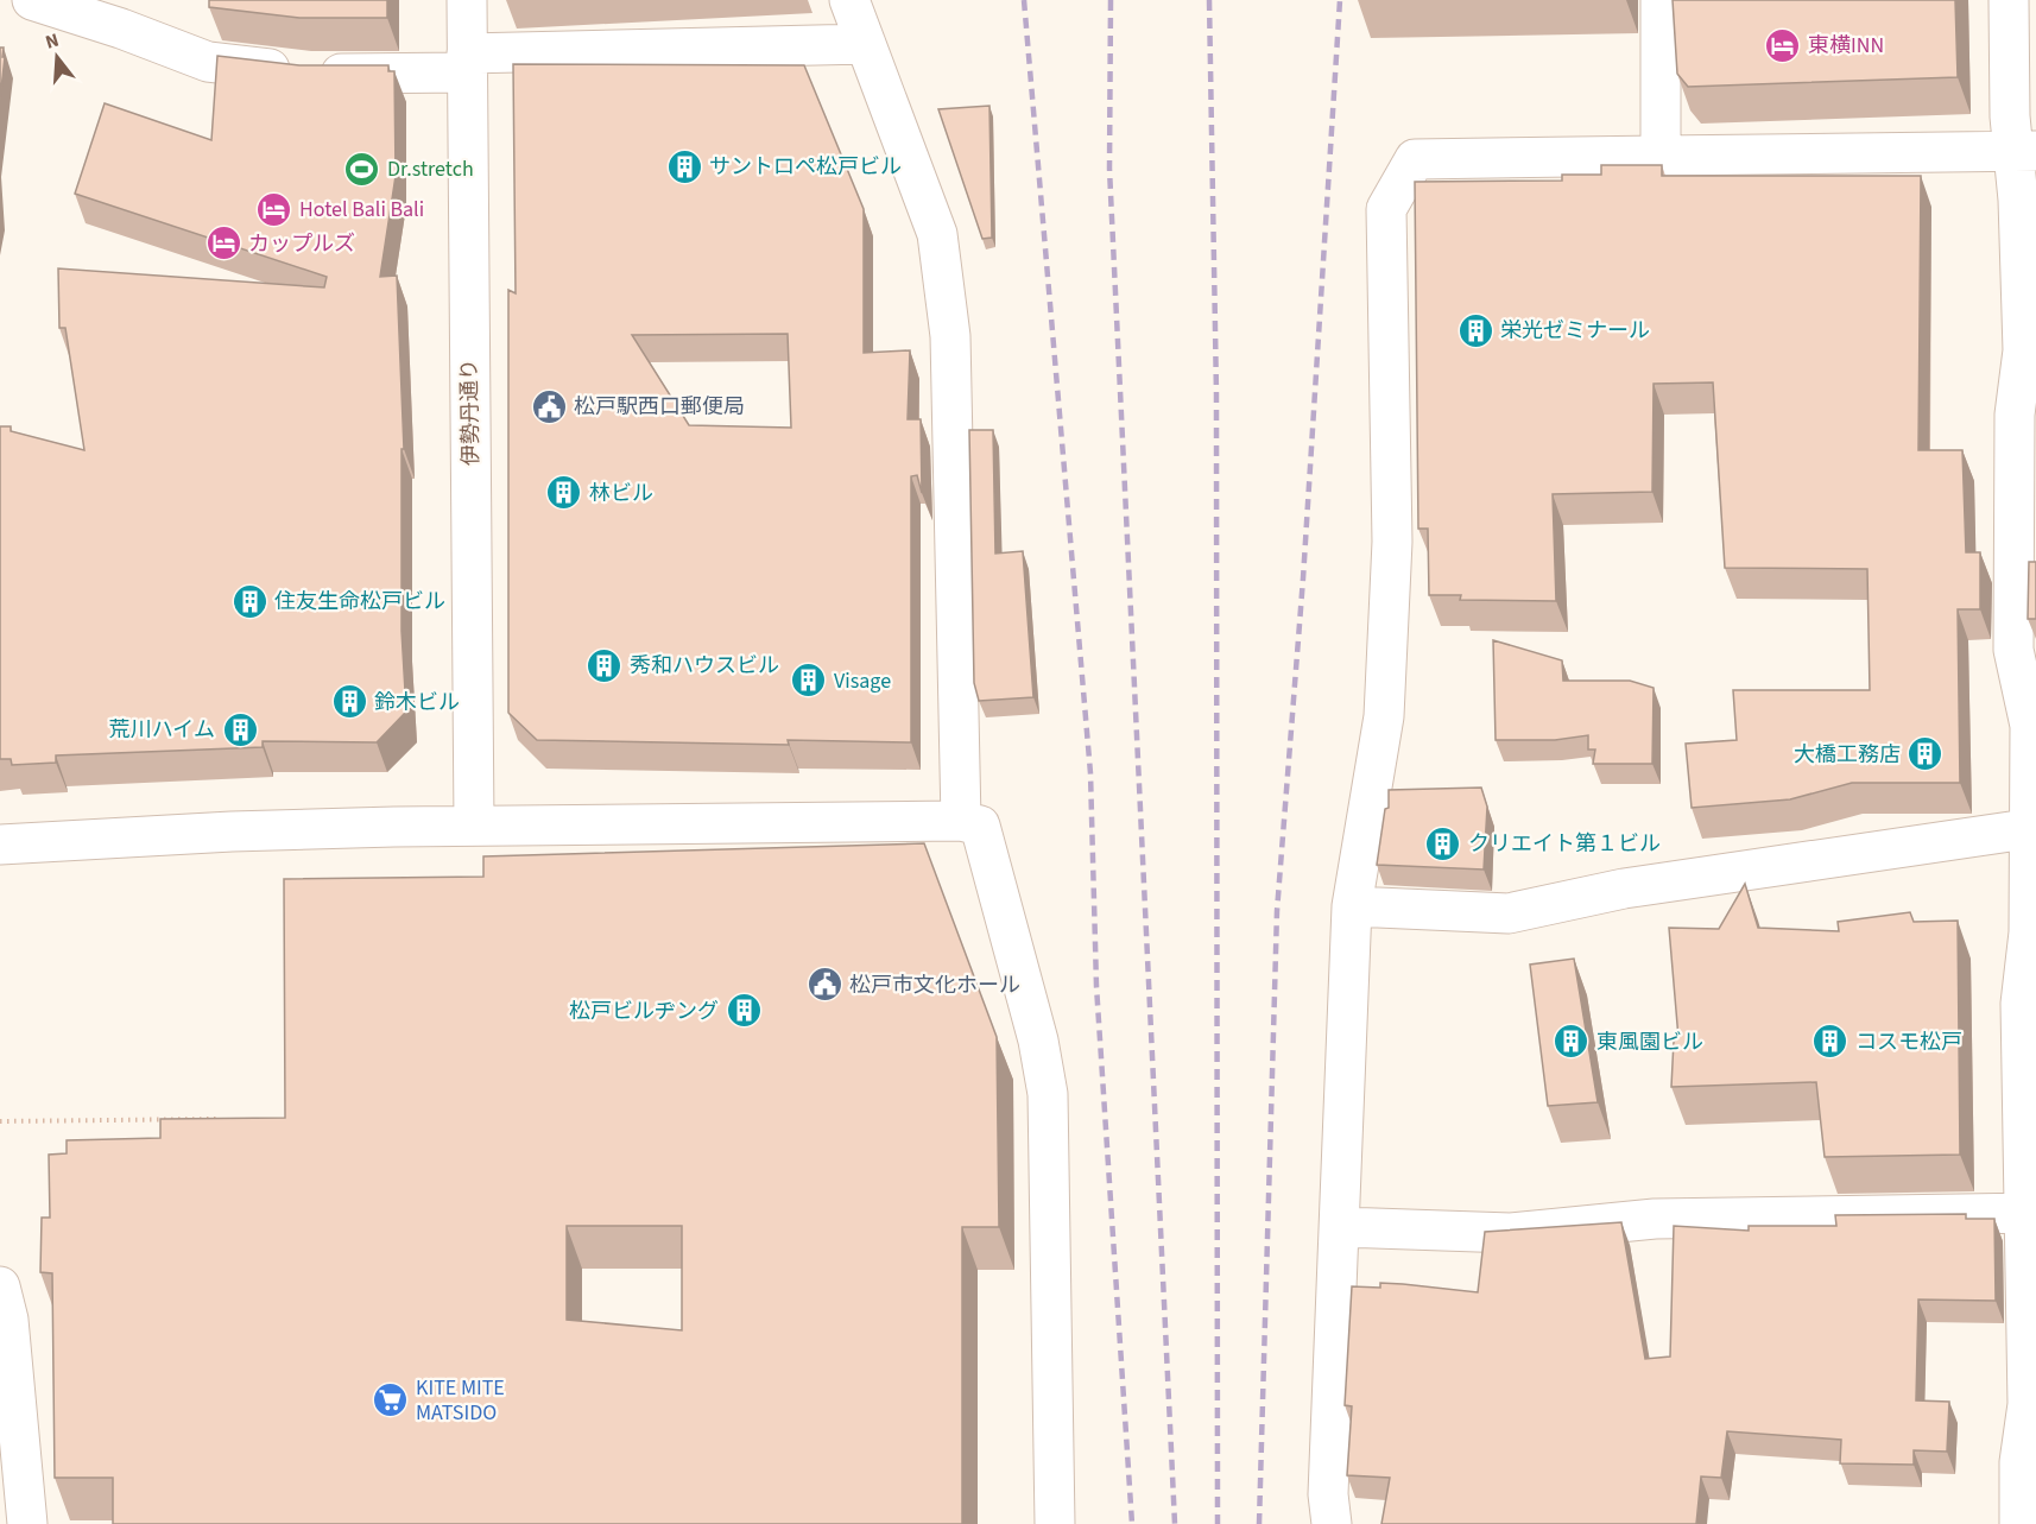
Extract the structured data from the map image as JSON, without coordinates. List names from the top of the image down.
{
  "streets": {
    "street": ["伊勢丹通り"]
  },
  "places": {
    "hotel": ["東横INN", "Hotel Bali Bali", "カップルズ"],
    "building": [
      "サントロペ松戸ビル",
      "栄光ゼミナール",
      "林ビル",
      "住友生命松戸ビル",
      "秀和ハウスビル",
      "Visage",
      "鈴木ビル",
      "荒川ハイム",
      "大橋工務店",
      "クリエイト第１ビル",
      "松戸ビルヂング",
      "東風園ビル",
      "コスモ松戸"
    ],
    "sports": ["Dr.stretch"],
    "public building": ["松戸駅西口郵便局", "松戸市文化ホール"],
    "supermarket": ["KITE MITE MATSIDO"]
  },
  "north": "top"
}
